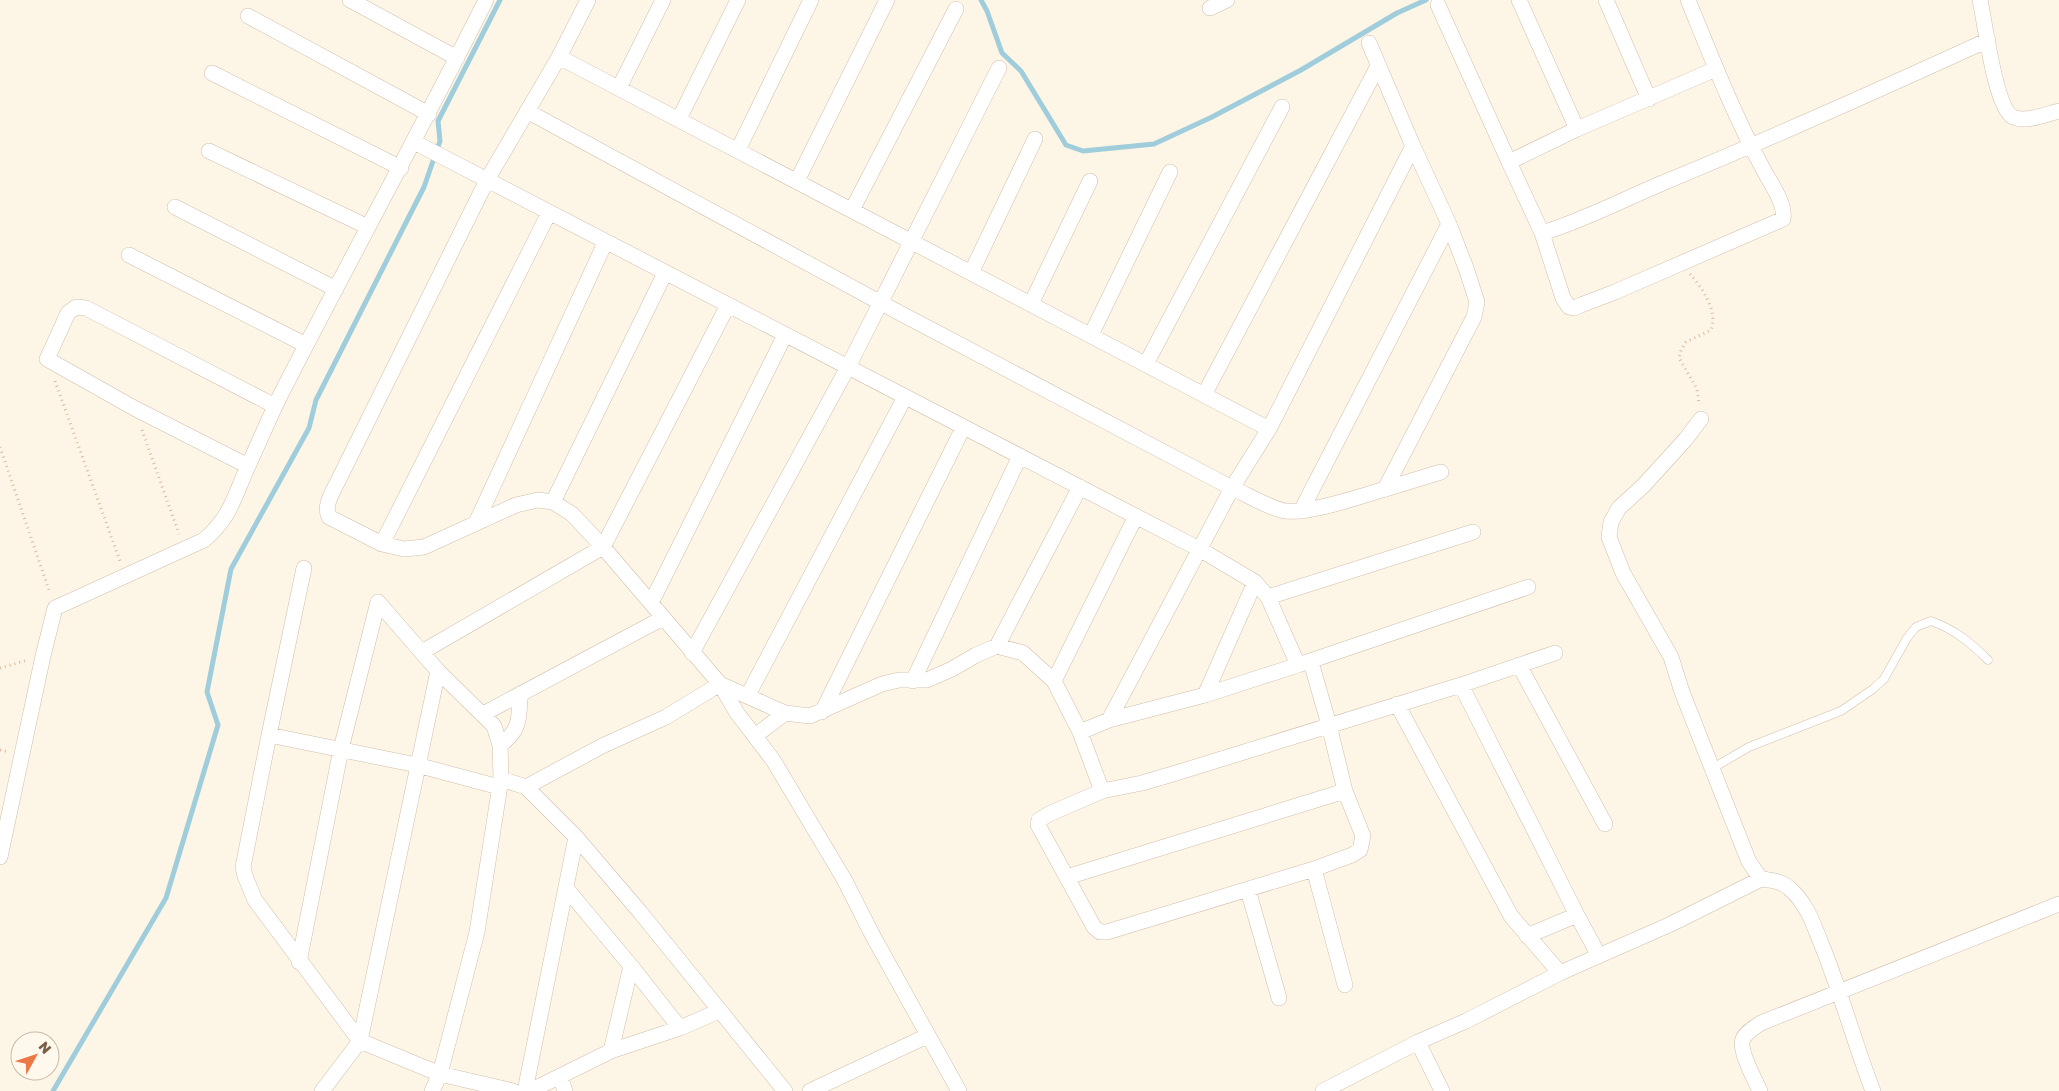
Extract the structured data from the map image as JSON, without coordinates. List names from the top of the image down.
{
  "north": "top right"
}
